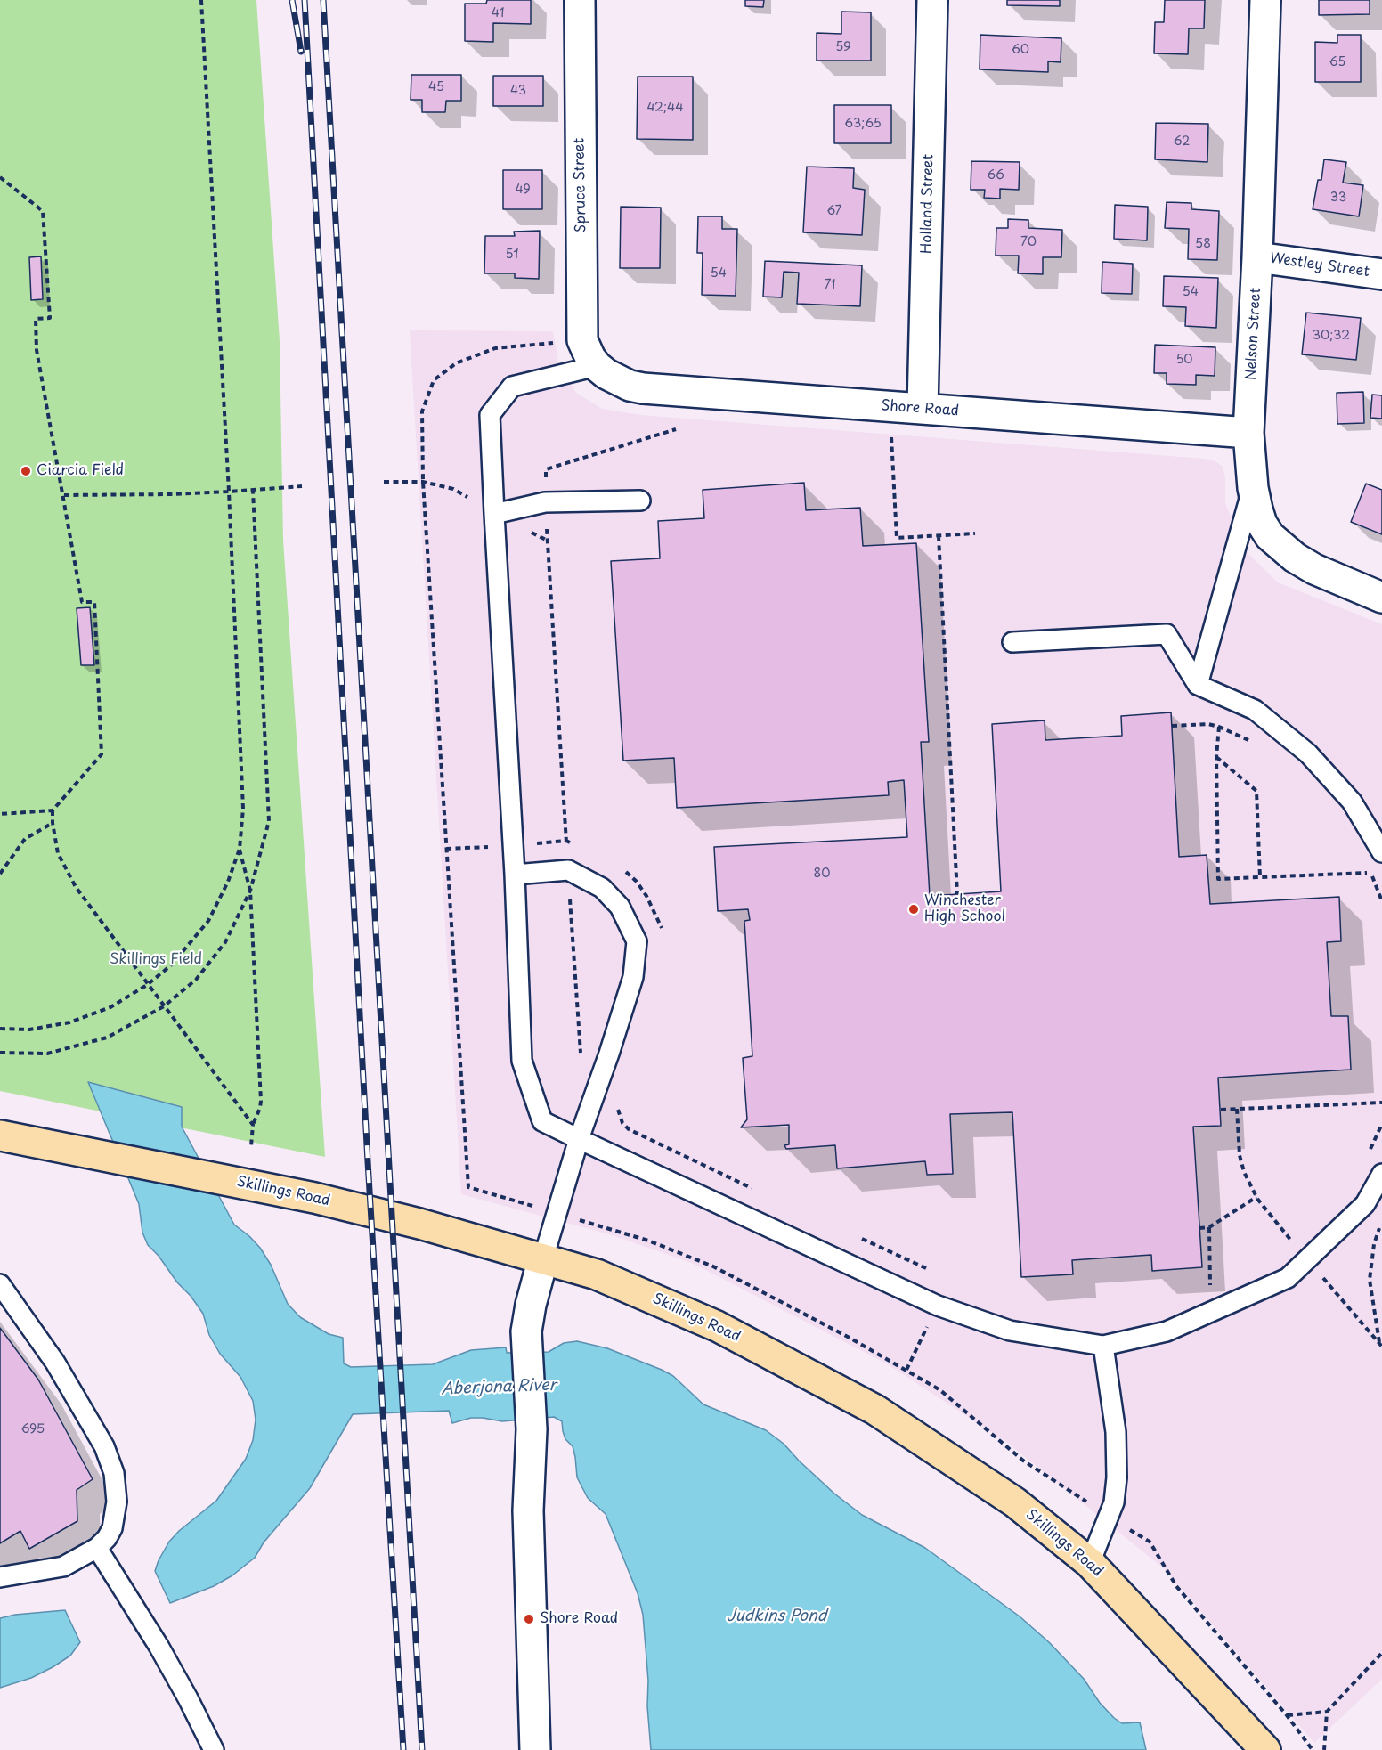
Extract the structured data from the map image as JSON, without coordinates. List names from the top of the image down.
{
  "streets": {
    "main road": ["Skillings Road"],
    "street": [
      "Spruce Street",
      "Holland Street",
      "Westley Street",
      "Nelson Street",
      "Shore Road"
    ]
  },
  "crossings": [
    ["Spruce Street", "Shore Road"],
    ["Holland Street", "Shore Road"],
    ["Westley Street", "Nelson Street"],
    ["Nelson Street", "Shore Road"]
  ],
  "water": ["Aberjona River", "Judkins Pond"],
  "parks": ["Skillings Field"],
  "places": ["Ciarcia Field", "Winchester High School", "Shore Road"],
  "house_numbers": [
    "41",
    "59",
    "60",
    "65",
    "45",
    "43",
    "42;44",
    "63;65",
    "62",
    "66",
    "49",
    "33",
    "67",
    "70",
    "58",
    "51",
    "54",
    "71",
    "54",
    "30;32",
    "50",
    "80",
    "695"
  ]
}
